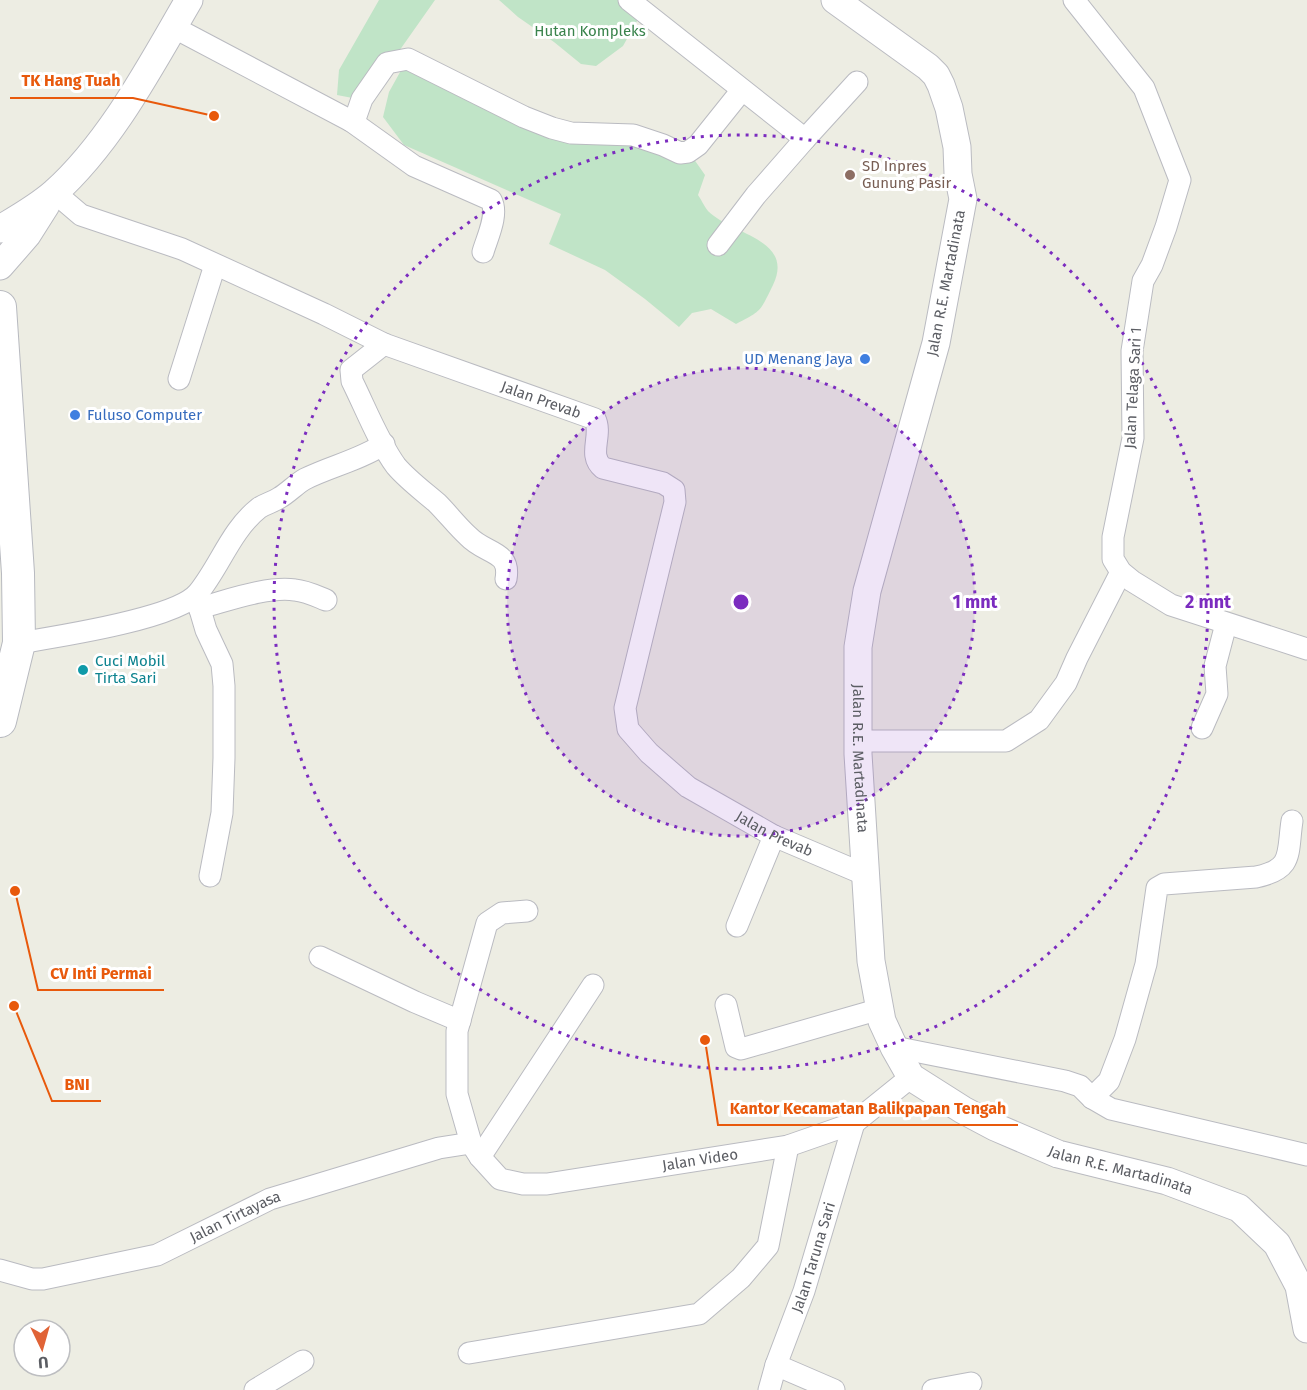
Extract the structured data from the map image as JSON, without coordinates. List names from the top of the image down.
{
  "streets": {
    "street": [
      "Jalan R.E. Martadinata",
      "Jalan Telaga Sari 1",
      "Jalan Prevab",
      "Jalan Video",
      "Jalan Tirtayasa",
      "Jalan Taruna Sari"
    ]
  },
  "crossings": [
    ["Jalan R.E. Martadinata", "Jalan Prevab"],
    ["Jalan R.E. Martadinata", "Jalan Video"],
    ["Jalan Video", "Jalan Tirtayasa"],
    ["Jalan Video", "Jalan Taruna Sari"]
  ],
  "parks": ["Hutan Kompleks"],
  "places": [
    "TK Hang Tuah",
    "SD Inpres Gunung Pasir",
    "UD Menang Jaya",
    "Fuluso Computer",
    "Cuci Mobil Tirta Sari",
    "CV Inti Permai",
    "BNI",
    "Kantor Kecamatan Balikpapan Tengah"
  ],
  "north": "bottom",
  "rings": ["1 mnt", "2 mnt"]
}
